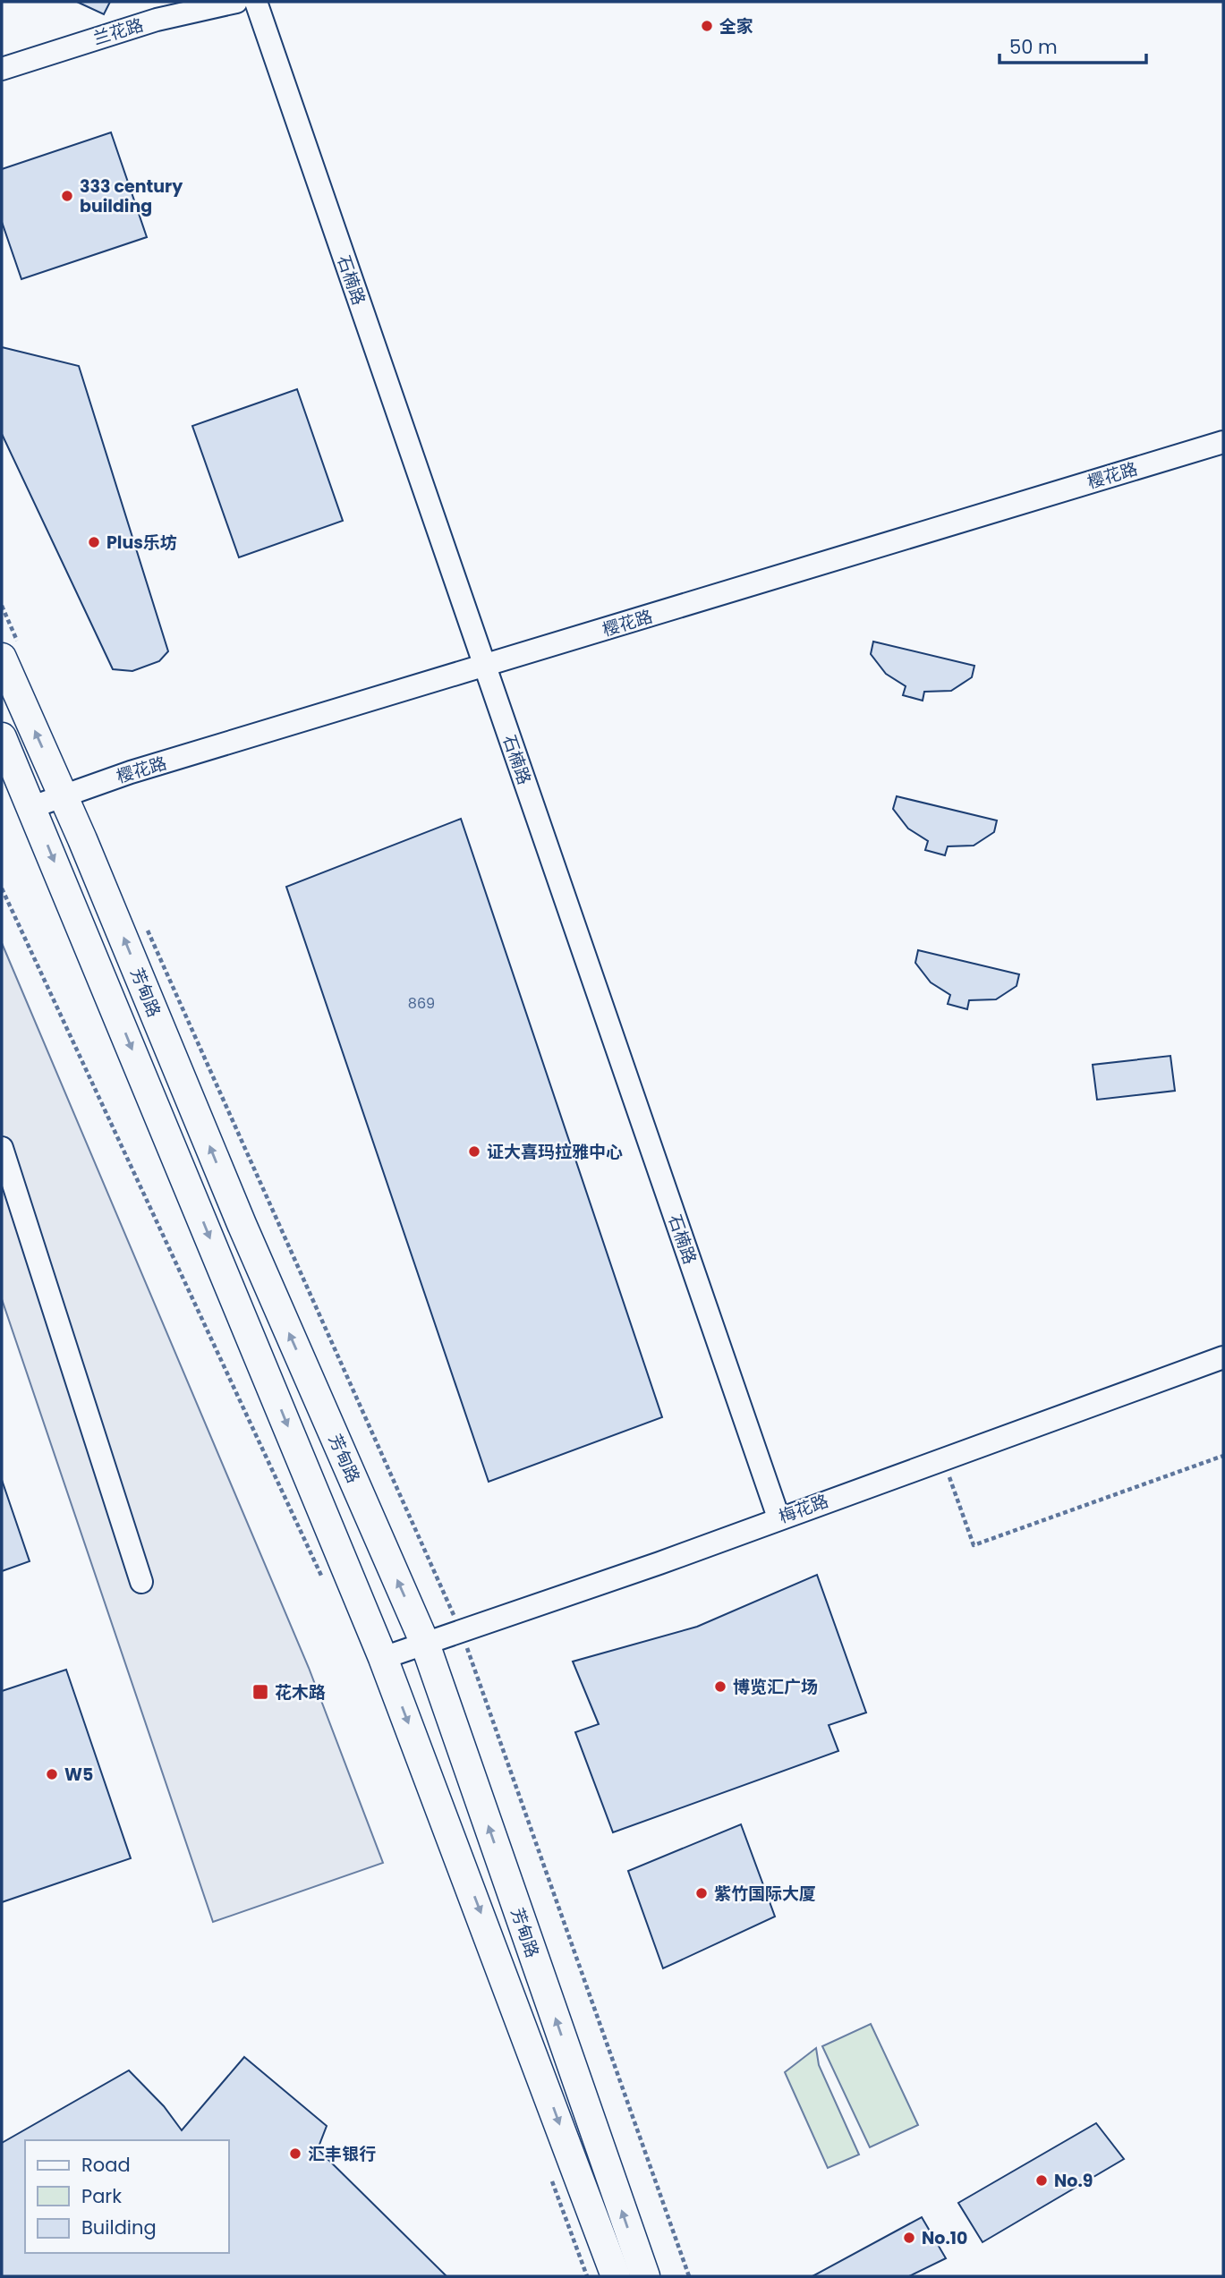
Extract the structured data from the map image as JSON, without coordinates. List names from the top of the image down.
{
  "streets": {
    "main road": ["芳甸路"],
    "street": [
      "兰花路",
      "石楠路",
      "樱花路",
      "梅花路"
    ]
  },
  "crossings": [
    ["石楠路", "樱花路"],
    ["石楠路", "梅花路"],
    ["樱花路", "芳甸路"],
    ["芳甸路", "梅花路"]
  ],
  "places": {
    "other": [
      "全家",
      "333 century building",
      "Plus乐坊",
      "证大喜玛拉雅中心",
      "博览汇广场",
      "W5",
      "紫竹国际大厦",
      "汇丰银行",
      "No.9",
      "No.10"
    ],
    "transit": ["花木路"]
  },
  "house_numbers": ["869"],
  "legend": ["Road", "Park", "Building"],
  "scale_bar": "50 m"
}
